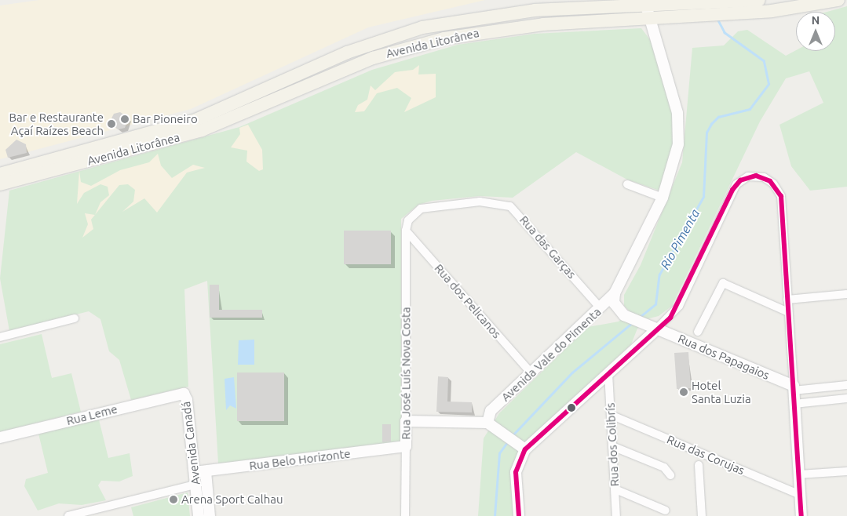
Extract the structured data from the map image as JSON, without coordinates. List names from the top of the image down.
{
  "streets": {
    "main road": ["Avenida Litorânea"],
    "street": [
      "Rua das Garças",
      "Rua dos Pelicanos",
      "Avenida Vale do Pimenta",
      "Rua dos Papagaios",
      "Rua José Luís Nova Costa",
      "Rua Leme",
      "Avenida Canadá",
      "Rua dos Colibrís",
      "Rua das Corujas",
      "Rua Belo Horizonte"
    ]
  },
  "crossings": [
    ["Avenida Litorânea", "Avenida Vale do Pimenta"],
    ["Rua das Garças", "Rua dos Pelicanos"],
    ["Rua das Garças", "Avenida Vale do Pimenta"],
    ["Rua das Garças", "Rua José Luís Nova Costa"],
    ["Rua dos Pelicanos", "Avenida Vale do Pimenta"],
    ["Rua dos Pelicanos", "Rua José Luís Nova Costa"],
    ["Avenida Vale do Pimenta", "Rua dos Papagaios"],
    ["Rua José Luís Nova Costa", "Rua Belo Horizonte"],
    ["Rua Leme", "Avenida Canadá"],
    ["Avenida Canadá", "Rua Belo Horizonte"],
    ["Rua dos Colibrís", "Rua das Corujas"]
  ],
  "water": ["Rio Pimenta"],
  "places": [
    "Bar Pioneiro",
    "Bar e Restaurante Açaí Raízes Beach",
    "Hotel Santa Luzia",
    "Arena Sport Calhau"
  ],
  "north": "top"
}
